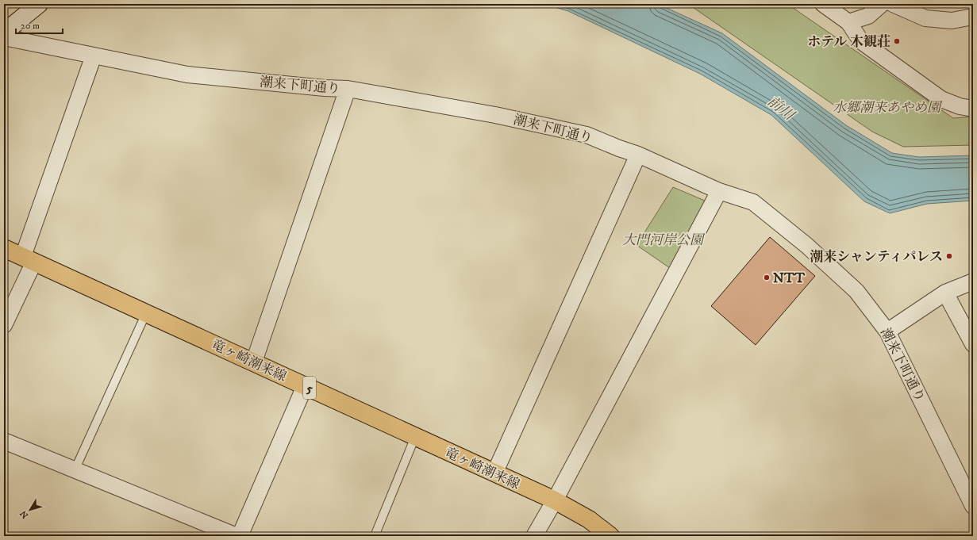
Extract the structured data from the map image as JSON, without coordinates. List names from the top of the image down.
{
  "streets": {
    "main road": ["竜ヶ崎潮来線", "5"],
    "street": ["潮来下町通り"]
  },
  "water": ["前川"],
  "parks": ["水郷潮来あやめ園", "大門河岸公園"],
  "places": ["ホテル 木観荘", "潮来シャンティパレス", "NTT"],
  "scale_bar": "20 m",
  "north": "bottom left"
}
